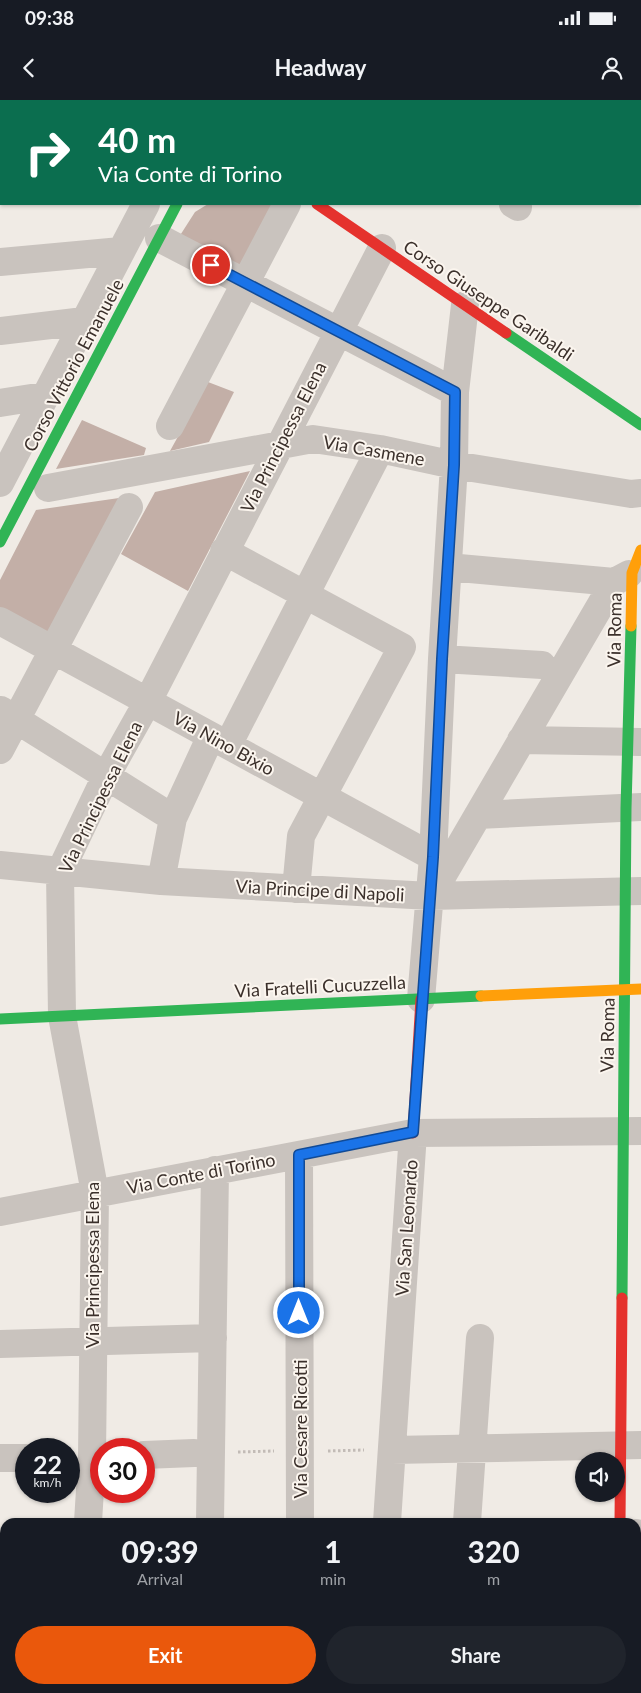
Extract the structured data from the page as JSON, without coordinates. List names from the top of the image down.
{
  "streets": {
    "main road": [
      "Corso Giuseppe Garibaldi",
      "Corso Vittorio Emanuele",
      "Via Roma",
      "Via Fratelli Cucuzzella",
      "Via San Leonardo"
    ],
    "street": [
      "Via Principessa Elena",
      "Via Casmene",
      "Via Nino Bixio",
      "Via Principe di Napoli",
      "Via Conte di Torino",
      "Via Cesare Ricotti"
    ]
  },
  "crossings": [
    ["Corso Giuseppe Garibaldi", "Via Principessa Elena"],
    ["Corso Giuseppe Garibaldi", "Via San Leonardo"],
    ["Via Principessa Elena", "Via Casmene"],
    ["Via Principessa Elena", "Via Nino Bixio"],
    ["Via Principessa Elena", "Via Principe di Napoli"],
    ["Via Principessa Elena", "Via Fratelli Cucuzzella"],
    ["Via Principessa Elena", "Via Conte di Torino"],
    ["Via Casmene", "Via San Leonardo"],
    ["Via Roma", "Via Principe di Napoli"],
    ["Via Roma", "Via Fratelli Cucuzzella"],
    ["Via Roma", "Via Conte di Torino"],
    ["Via Nino Bixio", "Via San Leonardo"],
    ["Via Principe di Napoli", "Via San Leonardo"],
    ["Via Fratelli Cucuzzella", "Via San Leonardo"],
    ["Via Conte di Torino", "Via San Leonardo"],
    ["Via Conte di Torino", "Via Cesare Ricotti"]
  ],
  "page": {
    "status": "09:38",
    "header": "Headway",
    "turn": ["40 m", "Via Conte di Torino"],
    "speed": "22 km/h",
    "limit": "30",
    "eta": [
      "09:39",
      "Arrival",
      "1",
      "min",
      "320",
      "m"
    ],
    "buttons": ["Exit", "Share"]
  }
}
